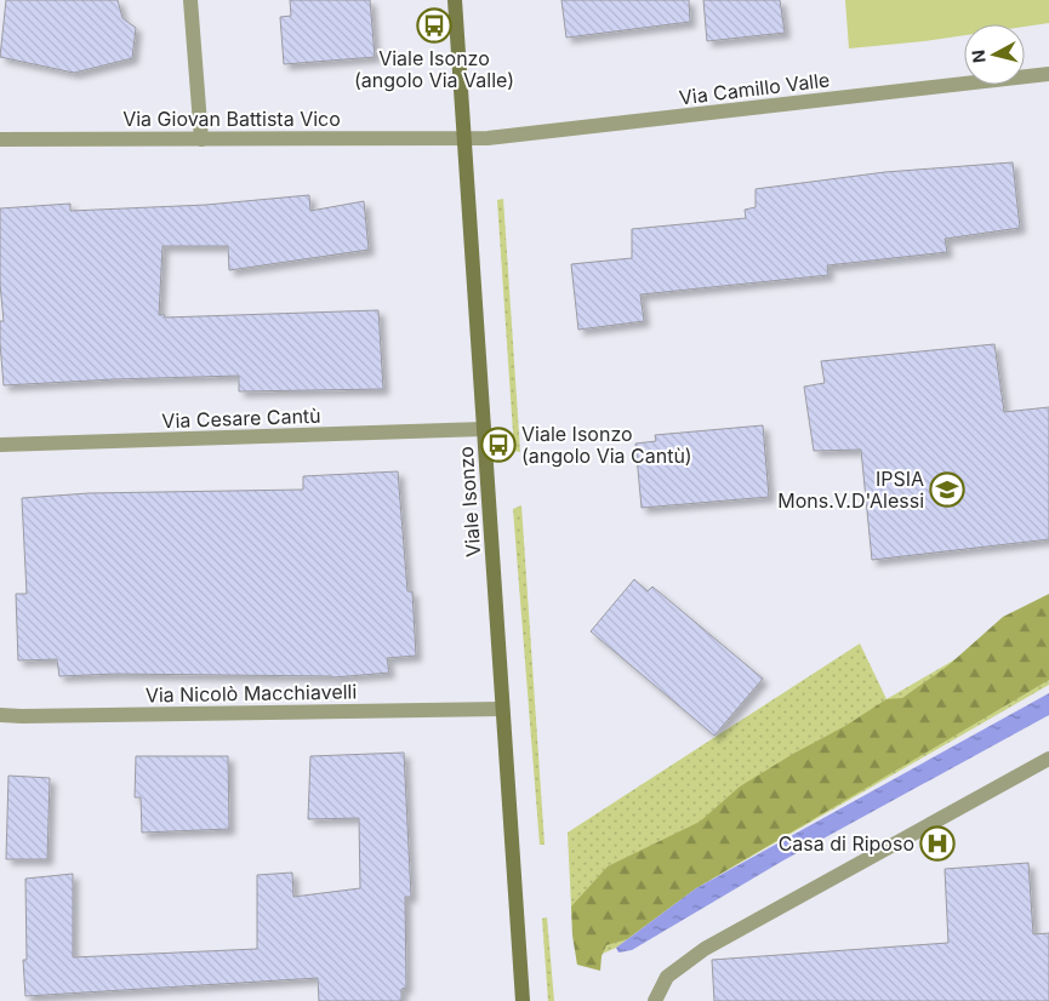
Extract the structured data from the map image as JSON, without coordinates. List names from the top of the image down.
{
  "streets": {
    "main road": ["Viale Isonzo"],
    "street": [
      "Via Camillo Valle",
      "Via Giovan Battista Vico",
      "Via Cesare Cantù",
      "Via Nicolò Macchiavelli"
    ]
  },
  "crossings": [
    ["Via Camillo Valle", "Via Giovan Battista Vico"],
    ["Via Camillo Valle", "Viale Isonzo"],
    ["Via Giovan Battista Vico", "Viale Isonzo"],
    ["Via Cesare Cantù", "Viale Isonzo"],
    ["Viale Isonzo", "Via Nicolò Macchiavelli"]
  ],
  "places": {
    "bus stop": ["Viale Isonzo (angolo Via Valle)", "Viale Isonzo (angolo Via Cantù)"],
    "school or university": ["IPSIA Mons.V.D'Alessi"],
    "hospital": ["Casa di Riposo"]
  },
  "north": "left"
}
